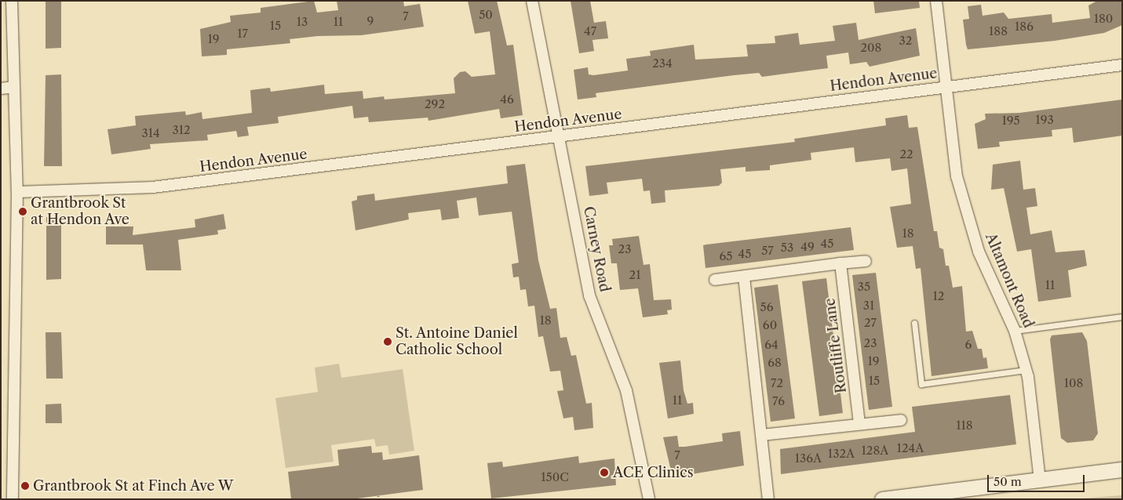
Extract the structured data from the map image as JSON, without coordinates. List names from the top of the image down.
{
  "streets": {
    "street": [
      "Hendon Avenue",
      "Carney Road",
      "Altamont Road",
      "Routliffe Lane"
    ]
  },
  "crossings": [
    ["Hendon Avenue", "Carney Road"],
    ["Hendon Avenue", "Altamont Road"]
  ],
  "places": [
    "Grantbrook St at Hendon Ave",
    "St. Antoine Daniel Catholic School",
    "ACE Clinics",
    "Grantbrook St at Finch Ave W"
  ],
  "house_numbers": [
    "50",
    "7",
    "180",
    "9",
    "13",
    "11",
    "15",
    "186",
    "47",
    "188",
    "17",
    "19",
    "32",
    "208",
    "234",
    "46",
    "292",
    "193",
    "195",
    "312",
    "314",
    "22",
    "18",
    "45",
    "49",
    "53",
    "23",
    "57",
    "45",
    "65",
    "21",
    "11",
    "35",
    "12",
    "31",
    "56",
    "18",
    "27",
    "60",
    "23",
    "64",
    "6",
    "19",
    "68",
    "15",
    "72",
    "108",
    "11",
    "76",
    "118",
    "124A",
    "128A",
    "132A",
    "7",
    "136A",
    "150C"
  ],
  "scale_bar": "50 m"
}
